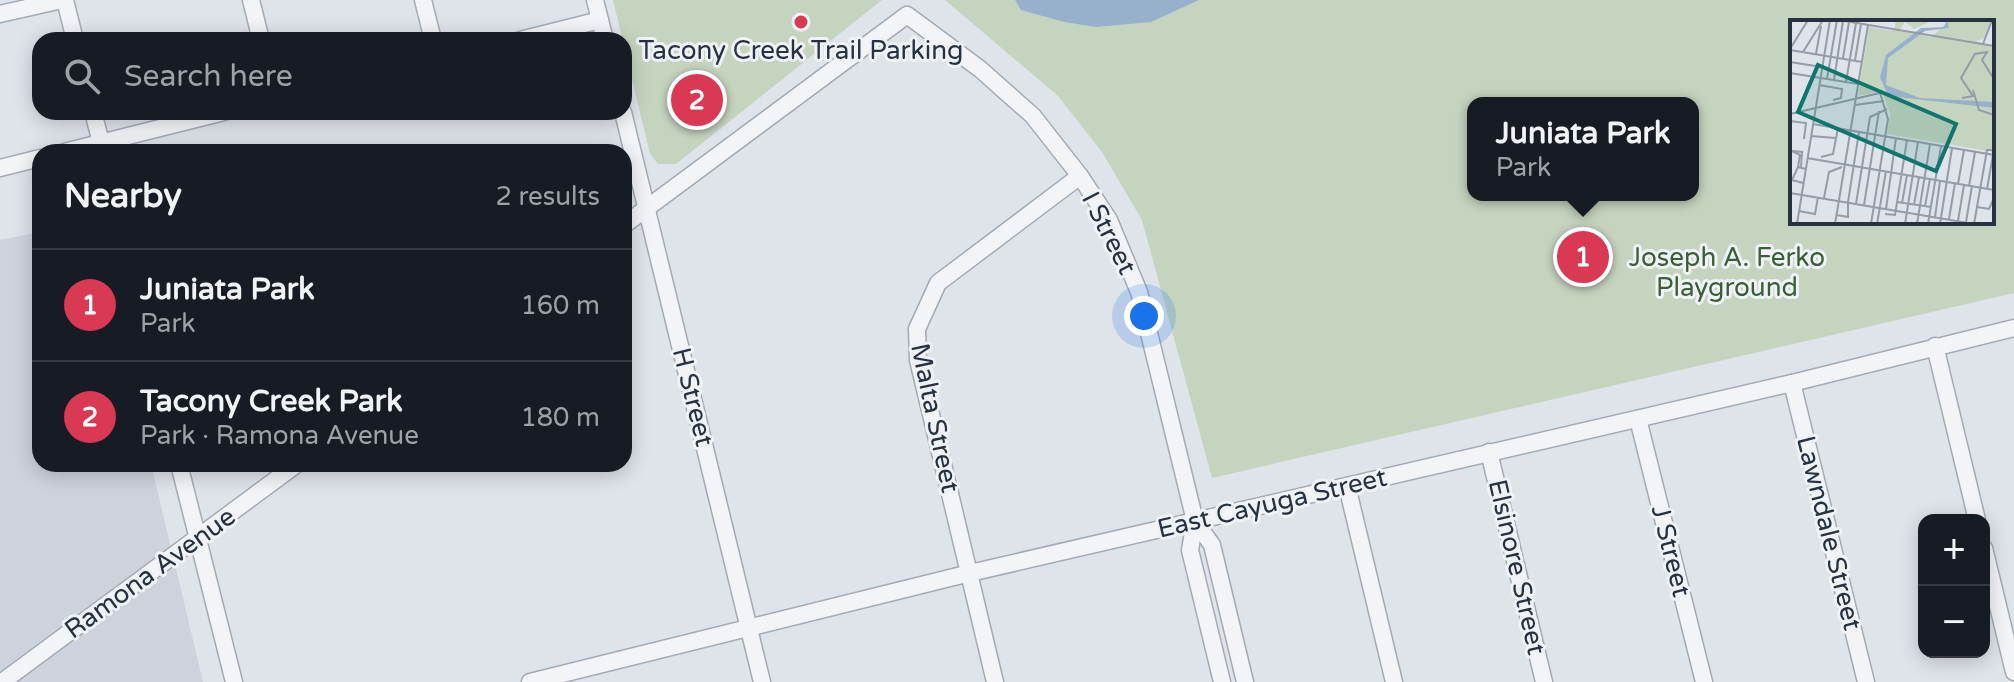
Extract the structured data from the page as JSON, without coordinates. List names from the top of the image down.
{
  "streets": {
    "street": [
      "I Street",
      "H Street",
      "Malta Street",
      "East Cayuga Street",
      "Lawndale Street",
      "J Street",
      "Elsinore Street",
      "Ramona Avenue"
    ]
  },
  "crossings": [
    ["I Street", "H Street"],
    ["I Street", "Malta Street"],
    ["I Street", "East Cayuga Street"],
    ["H Street", "East Cayuga Street"],
    ["Malta Street", "East Cayuga Street"],
    ["East Cayuga Street", "Lawndale Street"],
    ["East Cayuga Street", "J Street"],
    ["East Cayuga Street", "Elsinore Street"]
  ],
  "parks": ["Joseph A. Ferko Playground"],
  "places": ["Tacony Creek Trail Parking"],
  "page": {
    "search": "Search here",
    "pins": ["2", "1"],
    "popup": ["Juniata Park", "Park"],
    "heading": ["Nearby", "2 results"],
    "list": [
      {
        "mark": "1",
        "name": "Juniata Park",
        "note": "Park",
        "value": "160 m"
      },
      {
        "mark": "2",
        "name": "Tacony Creek Park",
        "note": "Park · Ramona Avenue",
        "value": "180 m"
      }
    ],
    "map_buttons": ["+", "−"]
  }
}
